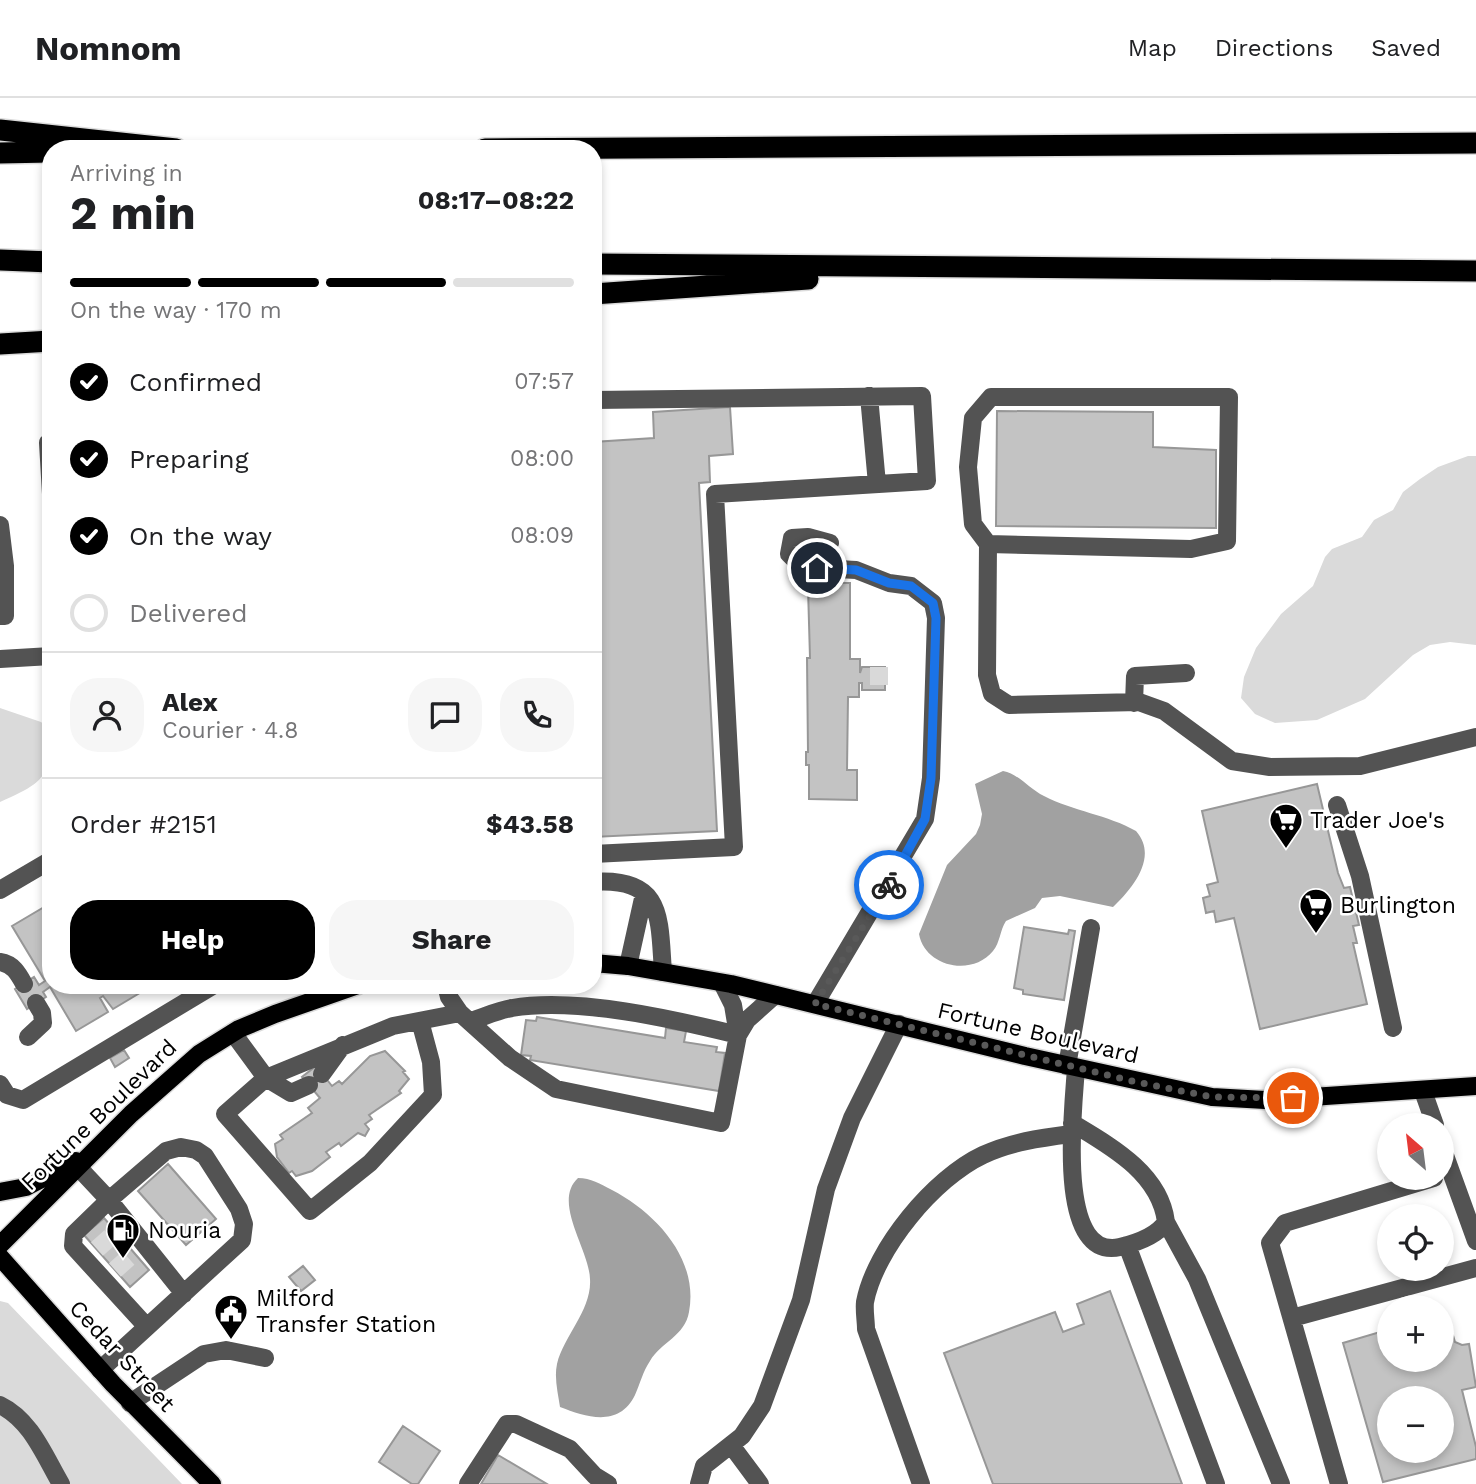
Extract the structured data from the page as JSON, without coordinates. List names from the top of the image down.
{
  "streets": {
    "main road": ["Fortune Boulevard", "Cedar Street"]
  },
  "places": {
    "supermarket": ["Trader Joe's", "Burlington"],
    "fuel station": ["Nouria"],
    "public building": ["Milford Transfer Station"]
  },
  "north": "top left",
  "page": {
    "header": "Nomnom",
    "nav": ["Map", "Directions", "Saved"],
    "heading": ["2 min", "Arriving in", "08:17–08:22"],
    "panel": [
      "Alex",
      "Courier · 4.8",
      "Order #2151",
      "$43.58"
    ],
    "bar": "On the way · 170 m",
    "list": [
      ["Confirmed", "07:57"],
      ["Preparing", "08:00"],
      ["On the way", "08:09"],
      "Delivered"
    ],
    "buttons": ["Help", "Share"],
    "map_buttons": ["+", "−"]
  }
}
